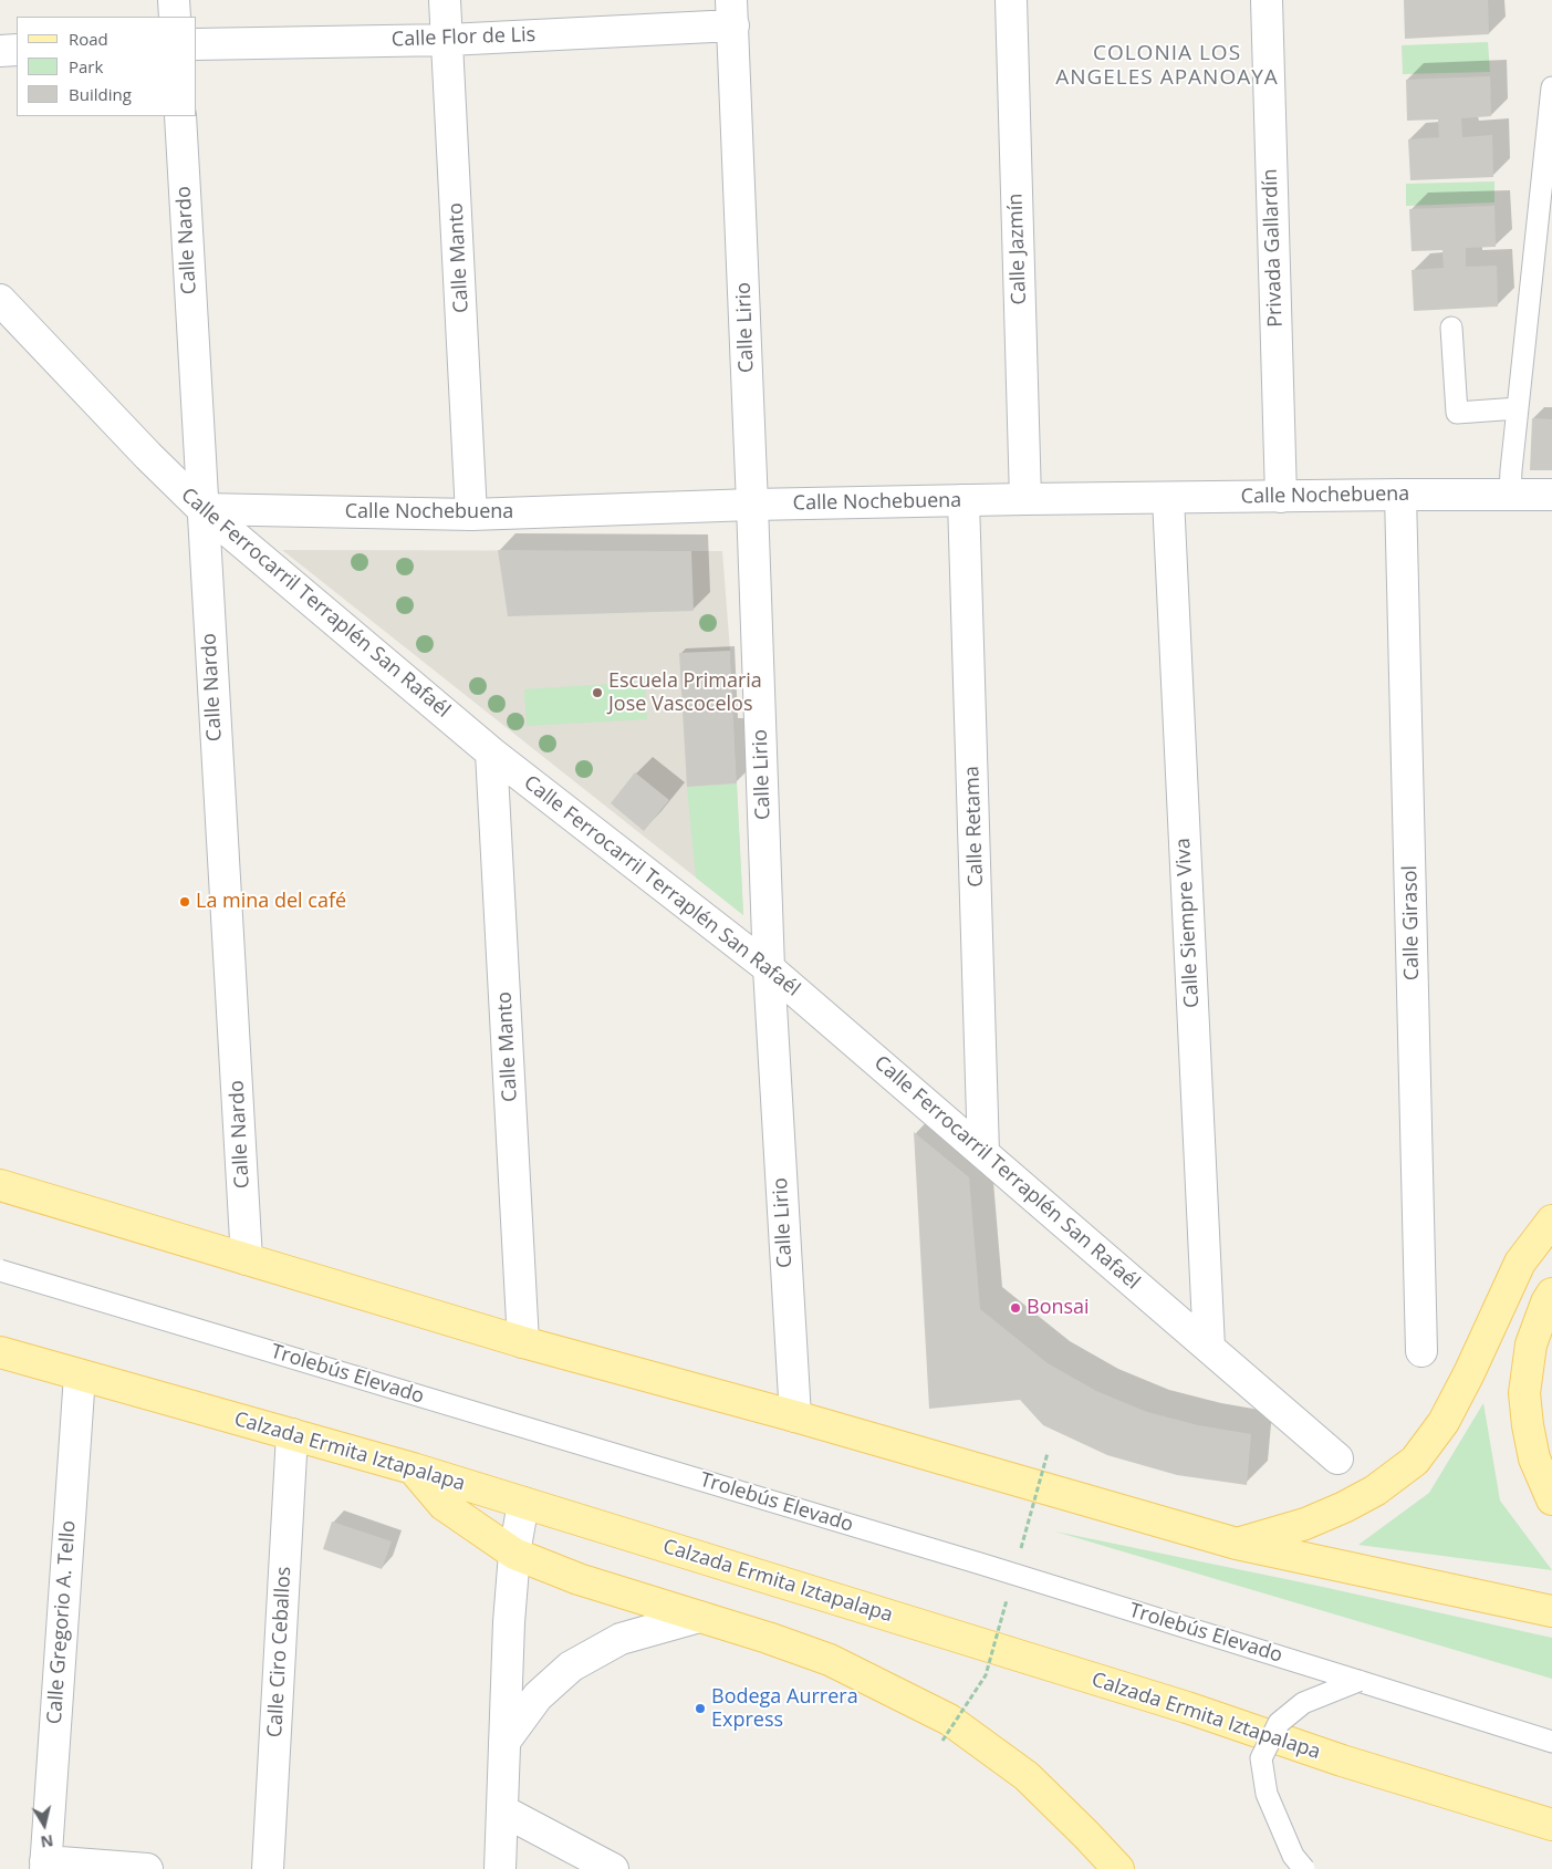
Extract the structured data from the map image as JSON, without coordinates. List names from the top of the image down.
{
  "streets": {
    "main road": ["Calzada Ermita Iztapalapa"],
    "street": [
      "Calle Flor de Lis",
      "Calle Nardo",
      "Privada Gallardín",
      "Calle Jazmín",
      "Calle Manto",
      "Calle Lirio",
      "Calle Nochebuena",
      "Calle Ferrocarril Terraplén San Rafaél",
      "Calle Retama",
      "Calle Siempre Viva",
      "Calle Girasol",
      "Calle Gregorio A. Tello",
      "Calle Ciro Ceballos"
    ],
    "lane": ["Trolebús Elevado"]
  },
  "crossings": [
    ["Calle Flor de Lis", "Calle Manto"],
    ["Calle Flor de Lis", "Calle Lirio"],
    ["Calle Nardo", "Calle Nochebuena"],
    ["Calle Nardo", "Calle Ferrocarril Terraplén San Rafaél"],
    ["Privada Gallardín", "Calle Nochebuena"],
    ["Calle Jazmín", "Calle Nochebuena"],
    ["Calle Manto", "Calle Nochebuena"],
    ["Calle Manto", "Calle Ferrocarril Terraplén San Rafaél"],
    ["Calle Lirio", "Calle Nochebuena"],
    ["Calle Lirio", "Calle Ferrocarril Terraplén San Rafaél"],
    ["Calle Nochebuena", "Calle Ferrocarril Terraplén San Rafaél"],
    ["Calle Nochebuena", "Calle Retama"],
    ["Calle Nochebuena", "Calle Siempre Viva"],
    ["Calle Nochebuena", "Calle Girasol"],
    ["Calle Ferrocarril Terraplén San Rafaél", "Calle Retama"],
    ["Calle Ferrocarril Terraplén San Rafaél", "Calle Siempre Viva"],
    ["Calzada Ermita Iztapalapa", "Calle Gregorio A. Tello"],
    ["Calzada Ermita Iztapalapa", "Calle Ciro Ceballos"]
  ],
  "districts": ["COLONIA LOS ANGELES APANOAYA"],
  "places": [
    "Escuela Primaria Jose Vascocelos",
    "La mina del café",
    "Bonsai",
    "Bodega Aurrera Express"
  ],
  "legend": ["Road", "Park", "Building"],
  "north": "bottom"
}
